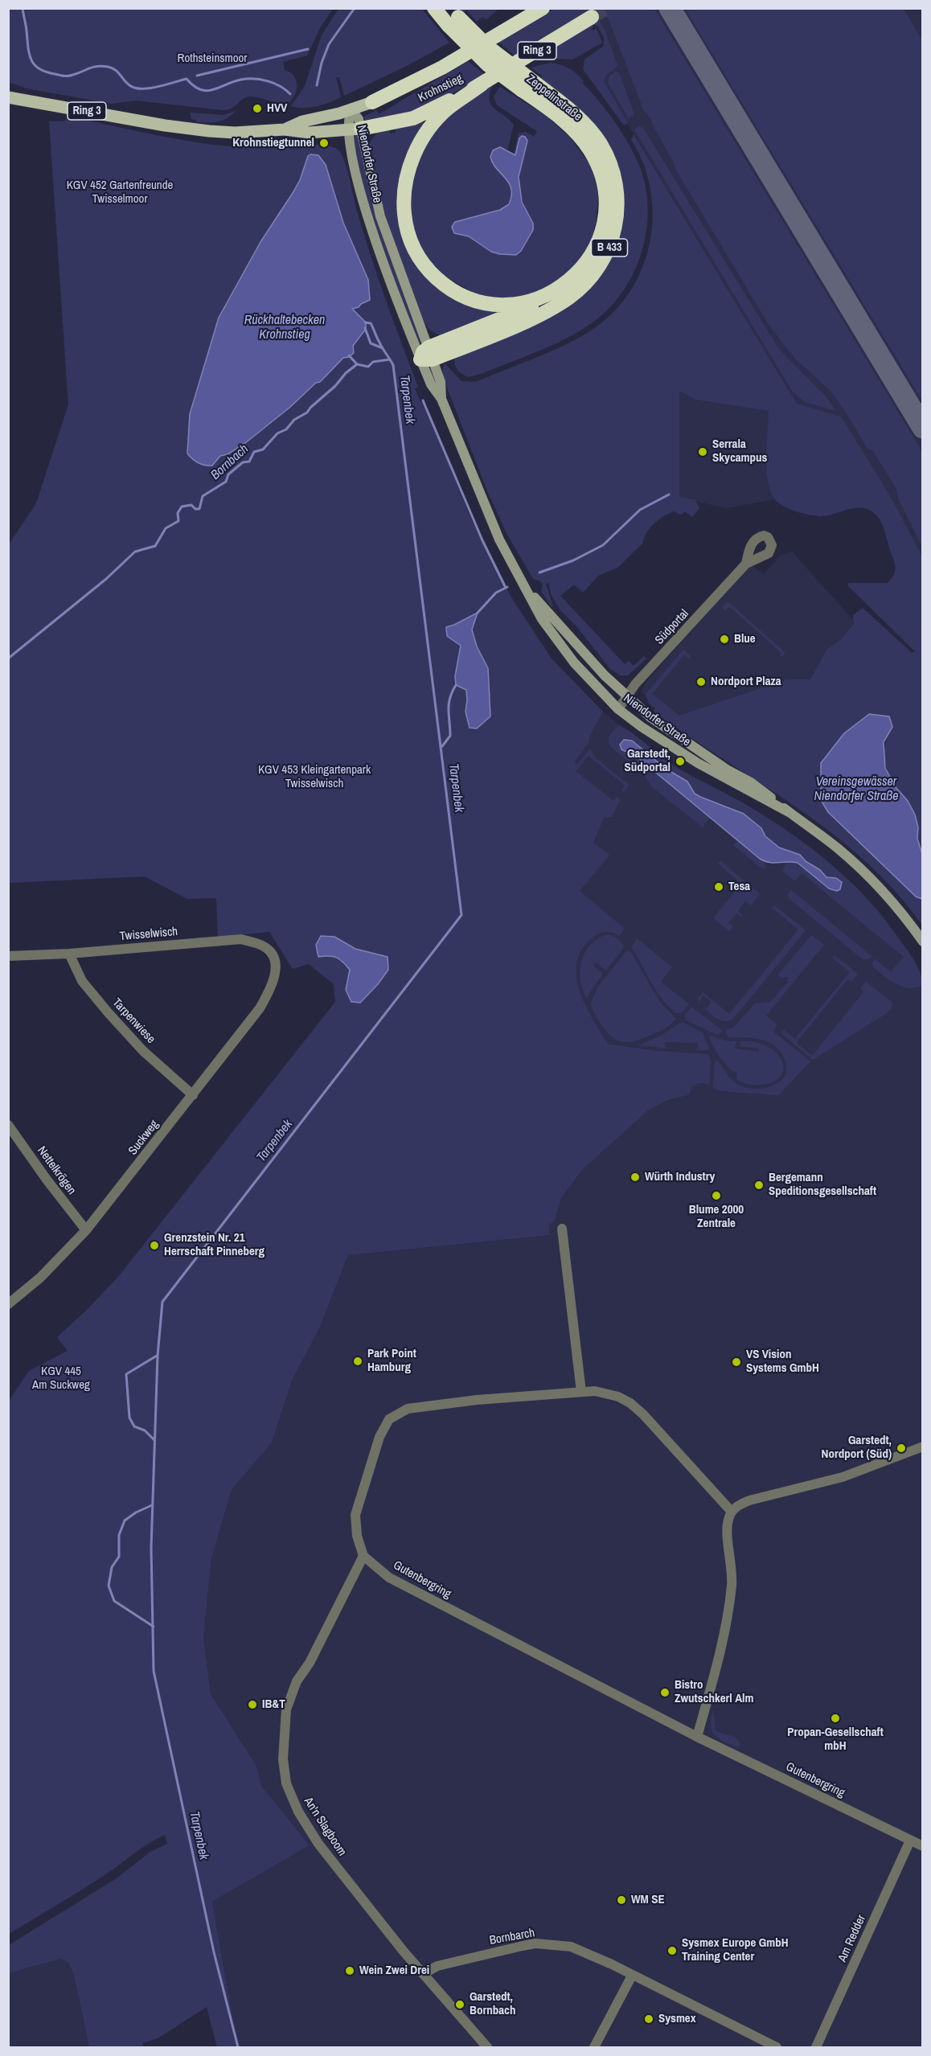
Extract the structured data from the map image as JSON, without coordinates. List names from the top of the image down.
{
  "streets": {
    "highway": [
      "Ring 3",
      "Krohnstieg",
      "Zeppelinstraße",
      "B 433"
    ],
    "main road": ["Niendorfer Straße"],
    "street": [
      "Südportal",
      "Twisselwisch",
      "Tarpenwiese",
      "Suckweg",
      "Nettelkrögen",
      "Gutenbergring",
      "An'n Slagboom",
      "Bornbarch",
      "Am Redder"
    ]
  },
  "crossings": [
    ["Krohnstieg", "Zeppelinstraße"],
    ["Krohnstieg", "Niendorfer Straße"],
    ["Zeppelinstraße", "B 433"],
    ["Niendorfer Straße", "B 433"],
    ["Niendorfer Straße", "Südportal"],
    ["Twisselwisch", "Tarpenwiese"],
    ["Twisselwisch", "Suckweg"],
    ["Tarpenwiese", "Suckweg"],
    ["Suckweg", "Nettelkrögen"],
    ["Gutenbergring", "An'n Slagboom"],
    ["Gutenbergring", "Am Redder"],
    ["An'n Slagboom", "Bornbarch"]
  ],
  "water": [
    "Rückhaltebecken Krohnstieg",
    "Tarpenbek",
    "Bornbach",
    "Vereinsgewässer Niendorfer Straße"
  ],
  "parks": [
    "Rothsteinsmoor",
    "KGV 452 Gartenfreunde Twisselmoor",
    "KGV 453 Kleingartenpark Twisselwisch",
    "KGV 445 Am Suckweg"
  ],
  "places": [
    "HVV",
    "Krohnstiegtunnel",
    "Serrala Skycampus",
    "Blue",
    "Nordport Plaza",
    "Garstedt, Südportal",
    "Tesa",
    "Würth Industry",
    "Bergemann Speditionsgesellschaft",
    "Blume 2000 Zentrale",
    "Grenzstein Nr. 21 Herrschaft Pinneberg",
    "Park Point Hamburg",
    "VS Vision Systems GmbH",
    "Garstedt, Nordport (Süd)",
    "Bistro Zwutschkerl Alm",
    "IB&T",
    "Propan-Gesellschaft mbH",
    "WM SE",
    "Sysmex Europe GmbH Training Center",
    "Wein Zwei Drei",
    "Garstedt, Bornbach",
    "Sysmex"
  ]
}
